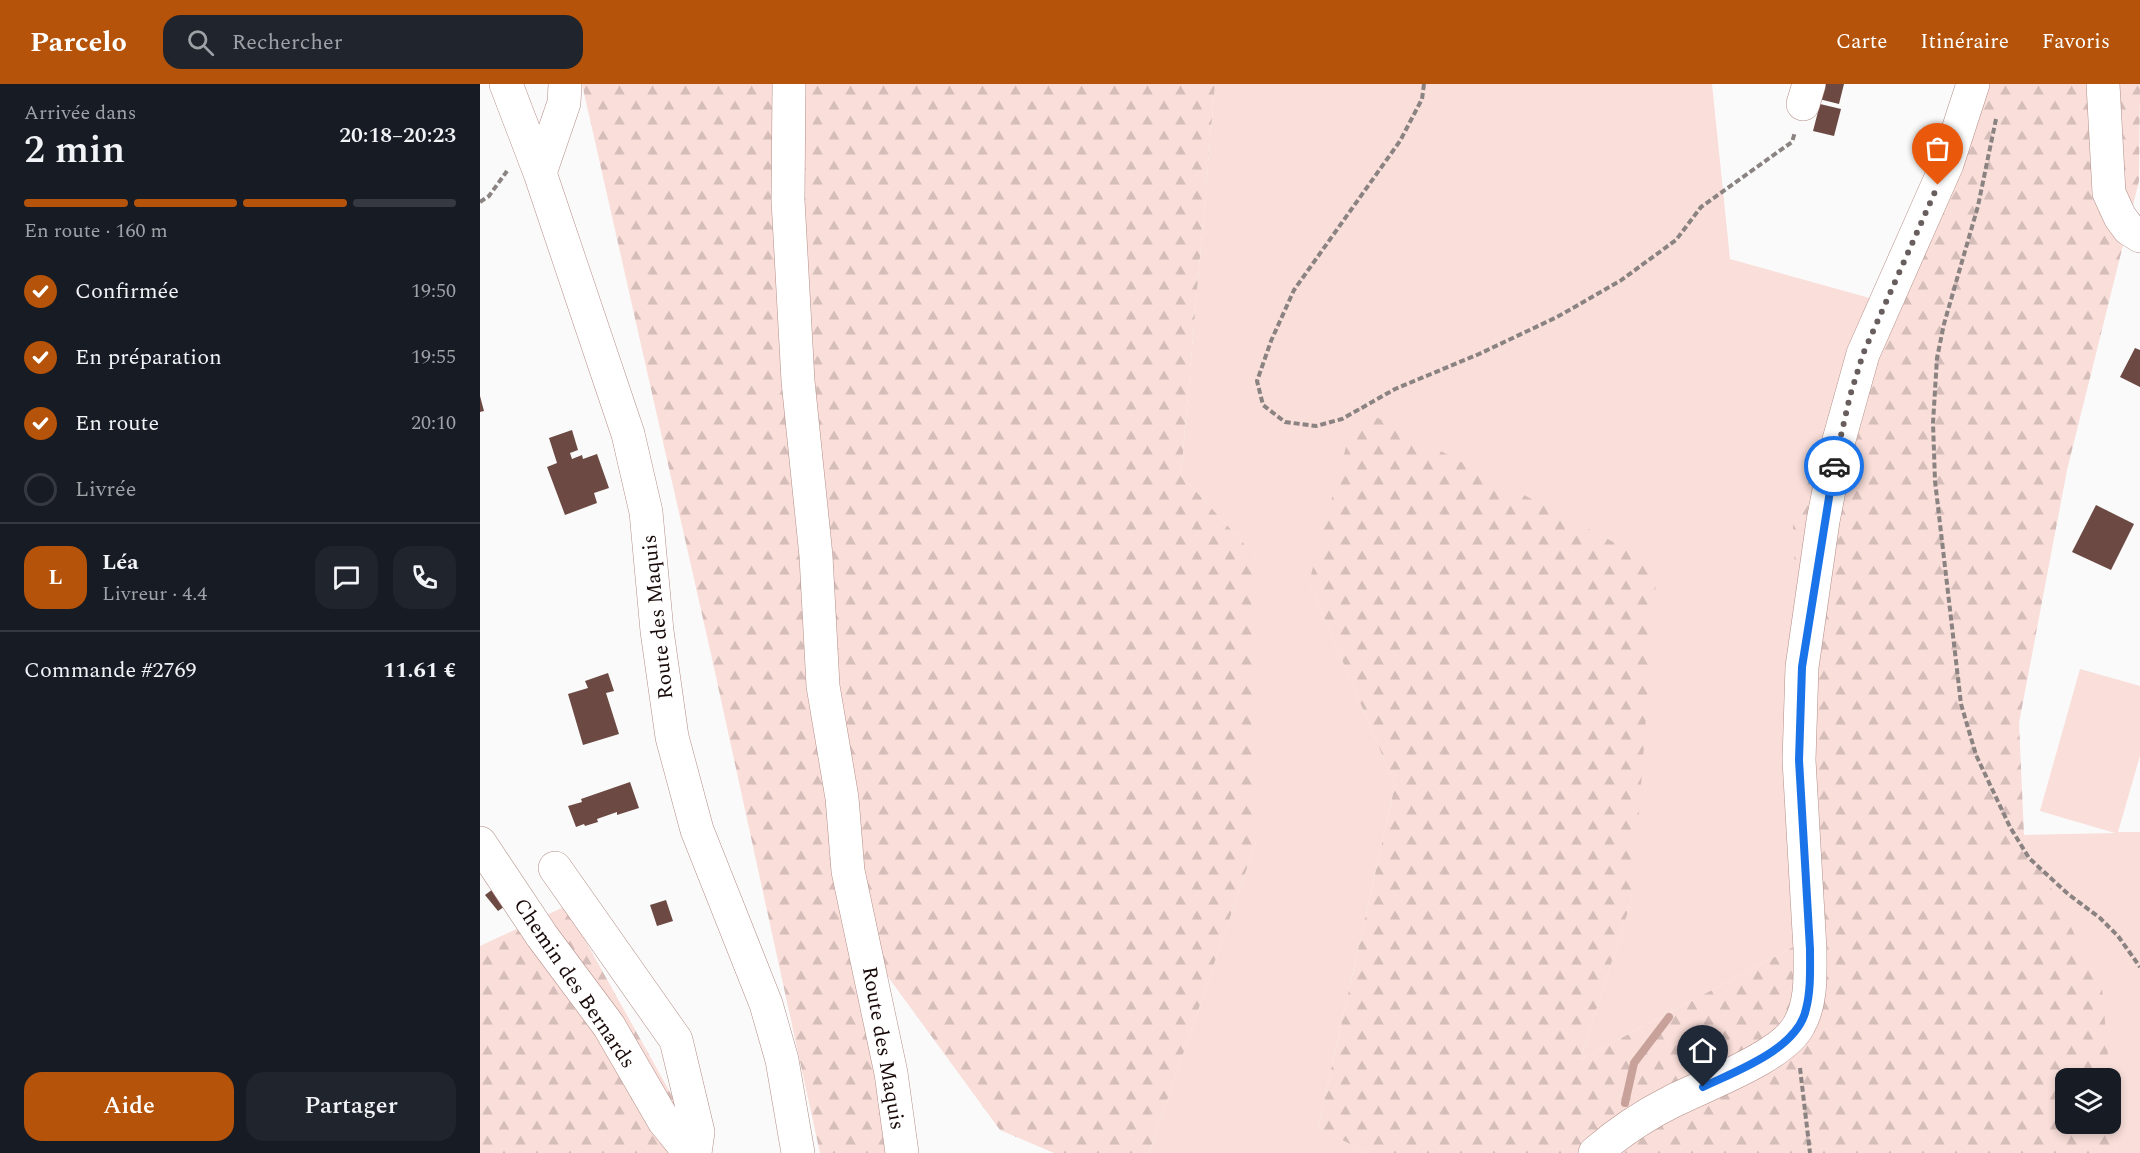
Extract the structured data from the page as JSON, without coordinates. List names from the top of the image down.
{
  "streets": {
    "street": ["Route des Maquis", "Chemin des Bernards"]
  },
  "page": {
    "header": "Parcelo",
    "search": "Rechercher",
    "nav": ["Carte", "Itinéraire", "Favoris"],
    "heading": ["2 min", "Arrivée dans", "20:18–20:23"],
    "panel": [
      "Léa",
      "Livreur · 4.4",
      "Commande #2769",
      "11.61 €"
    ],
    "bar": "En route · 160 m",
    "list": [
      ["Confirmée", "19:50"],
      ["En préparation", "19:55"],
      ["En route", "20:10"],
      "Livrée"
    ],
    "round": "L",
    "buttons": ["Aide", "Partager"]
  }
}
